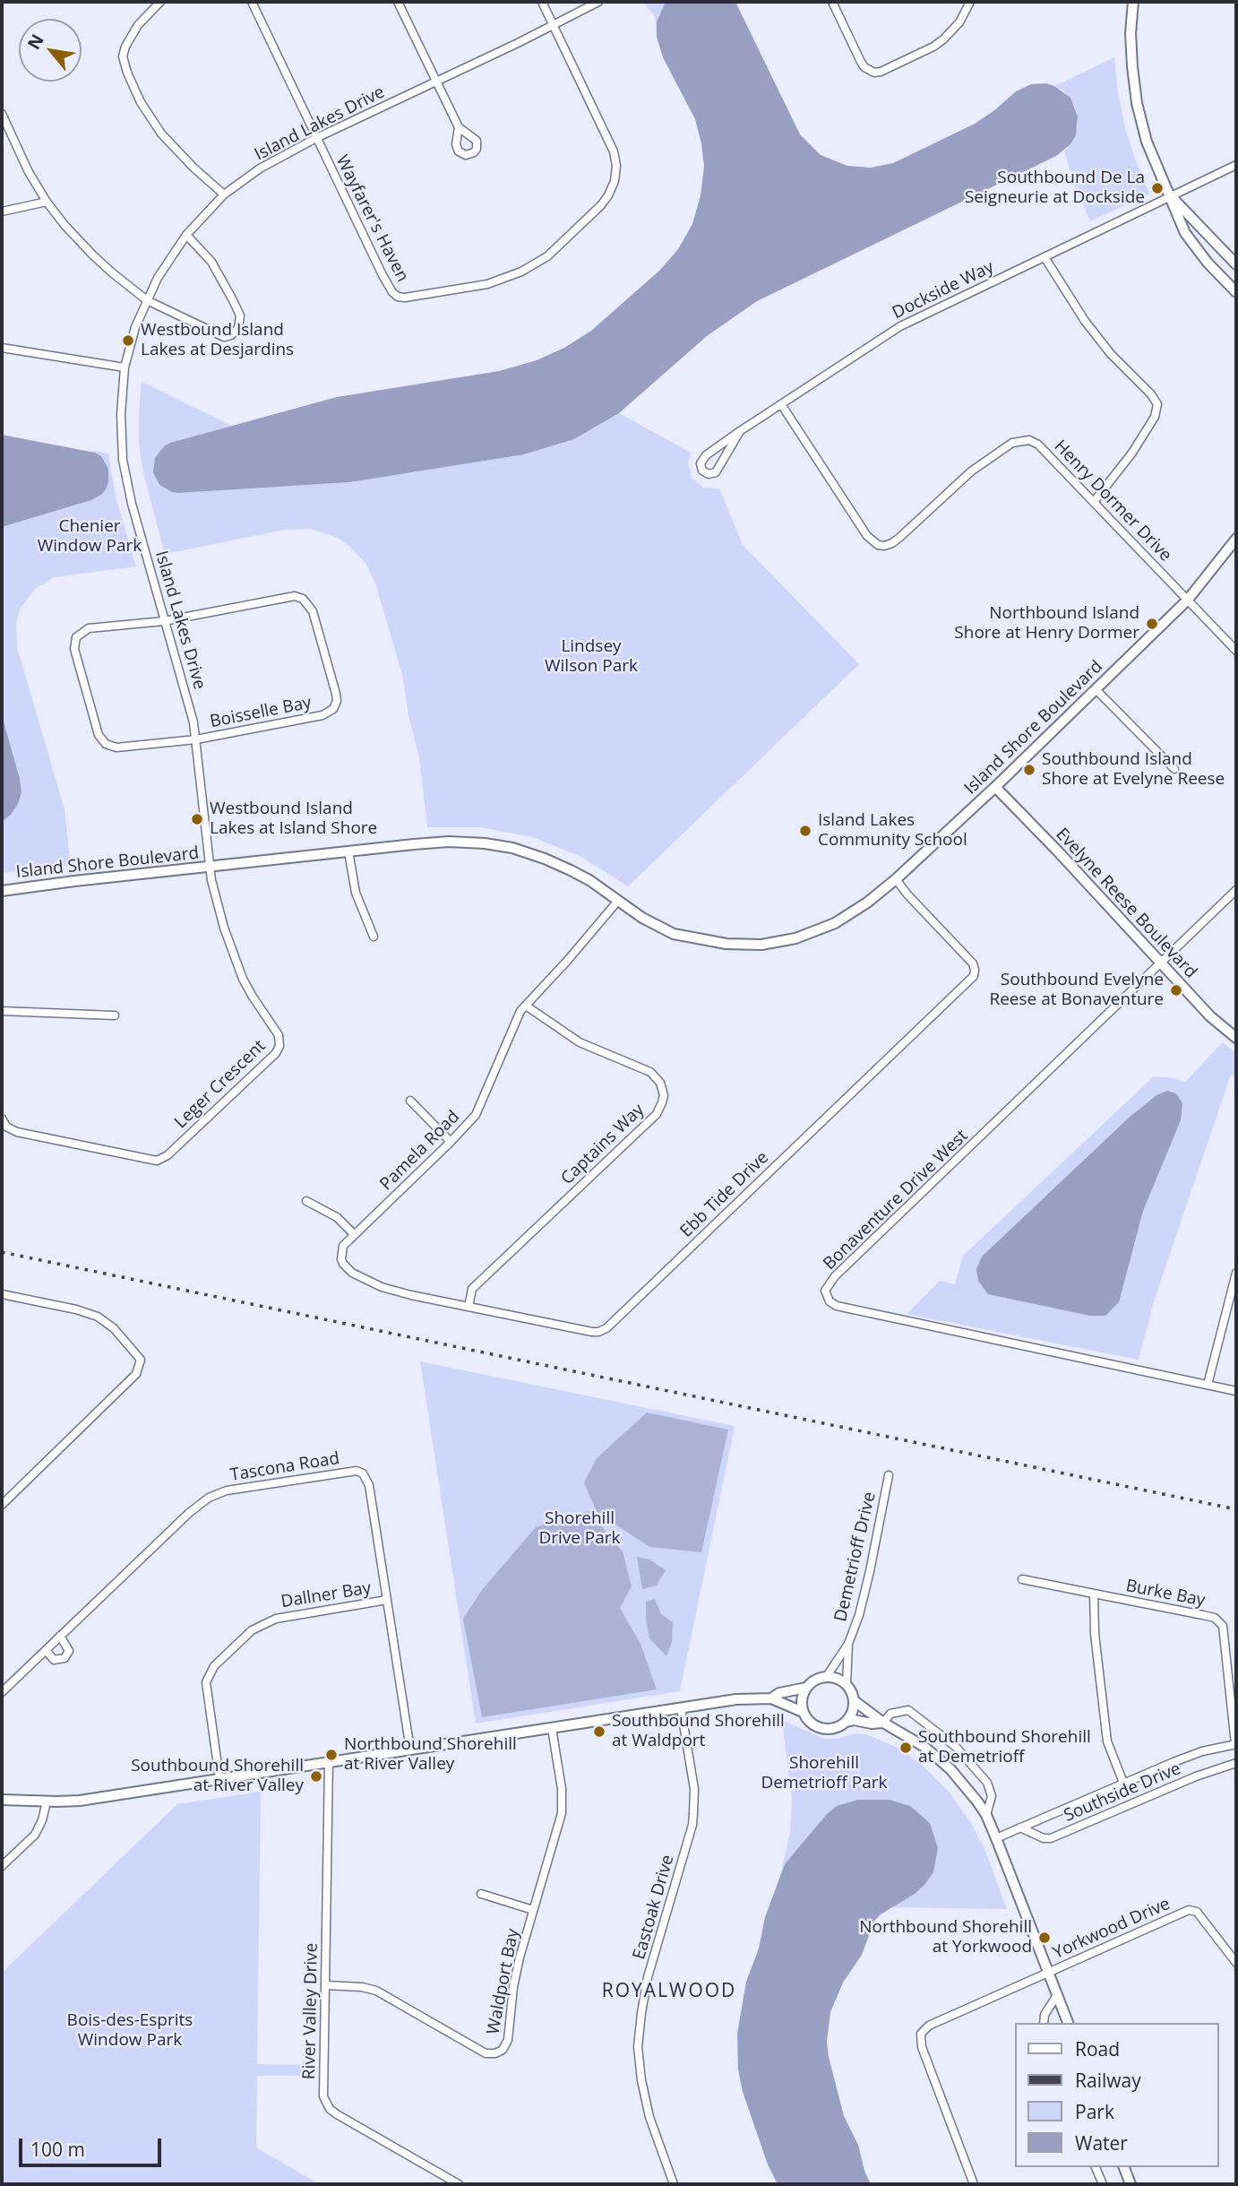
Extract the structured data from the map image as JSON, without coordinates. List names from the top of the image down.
{
  "streets": {
    "street": [
      "Island Lakes Drive",
      "Wayfarer's Haven",
      "Dockside Way",
      "Henry Dormer Drive",
      "Boisselle Bay",
      "Island Shore Boulevard",
      "Evelyne Reese Boulevard",
      "Leger Crescent",
      "Captains Way",
      "Pamela Road",
      "Ebb Tide Drive",
      "Bonaventure Drive West",
      "Tascona Road",
      "Demetrioff Drive",
      "Burke Bay",
      "Dallner Bay",
      "Southside Drive",
      "Eastoak Drive",
      "Yorkwood Drive",
      "Waldport Bay",
      "River Valley Drive"
    ]
  },
  "crossings": [
    ["Island Lakes Drive", "Wayfarer's Haven"],
    ["Island Lakes Drive", "Boisselle Bay"],
    ["Island Lakes Drive", "Island Shore Boulevard"],
    ["Island Lakes Drive", "Leger Crescent"],
    ["Dockside Way", "Henry Dormer Drive"],
    ["Henry Dormer Drive", "Island Shore Boulevard"],
    ["Island Shore Boulevard", "Evelyne Reese Boulevard"],
    ["Island Shore Boulevard", "Leger Crescent"],
    ["Island Shore Boulevard", "Pamela Road"],
    ["Island Shore Boulevard", "Ebb Tide Drive"],
    ["Evelyne Reese Boulevard", "Bonaventure Drive West"],
    ["Captains Way", "Pamela Road"],
    ["Captains Way", "Ebb Tide Drive"],
    ["Pamela Road", "Ebb Tide Drive"],
    ["Tascona Road", "Dallner Bay"],
    ["Burke Bay", "Southside Drive"],
    ["Waldport Bay", "River Valley Drive"]
  ],
  "districts": ["ROYALWOOD"],
  "parks": [
    "Chenier Window Park",
    "Lindsey Wilson Park",
    "Shorehill Drive Park",
    "Shorehill Demetrioff Park",
    "Bois-des-Esprits Window Park"
  ],
  "places": [
    "Southbound De La Seigneurie at Dockside",
    "Westbound Island Lakes at Desjardins",
    "Northbound Island Shore at Henry Dormer",
    "Southbound Island Shore at Evelyne Reese",
    "Westbound Island Lakes at Island Shore",
    "Island Lakes Community School",
    "Southbound Evelyne Reese at Bonaventure",
    "Southbound Shorehill at Waldport",
    "Southbound Shorehill at Demetrioff",
    "Northbound Shorehill at River Valley",
    "Southbound Shorehill at River Valley",
    "Northbound Shorehill at Yorkwood"
  ],
  "legend": [
    "Road",
    "Railway",
    "Park",
    "Water"
  ],
  "scale_bar": "100 m",
  "north": "top left"
}
